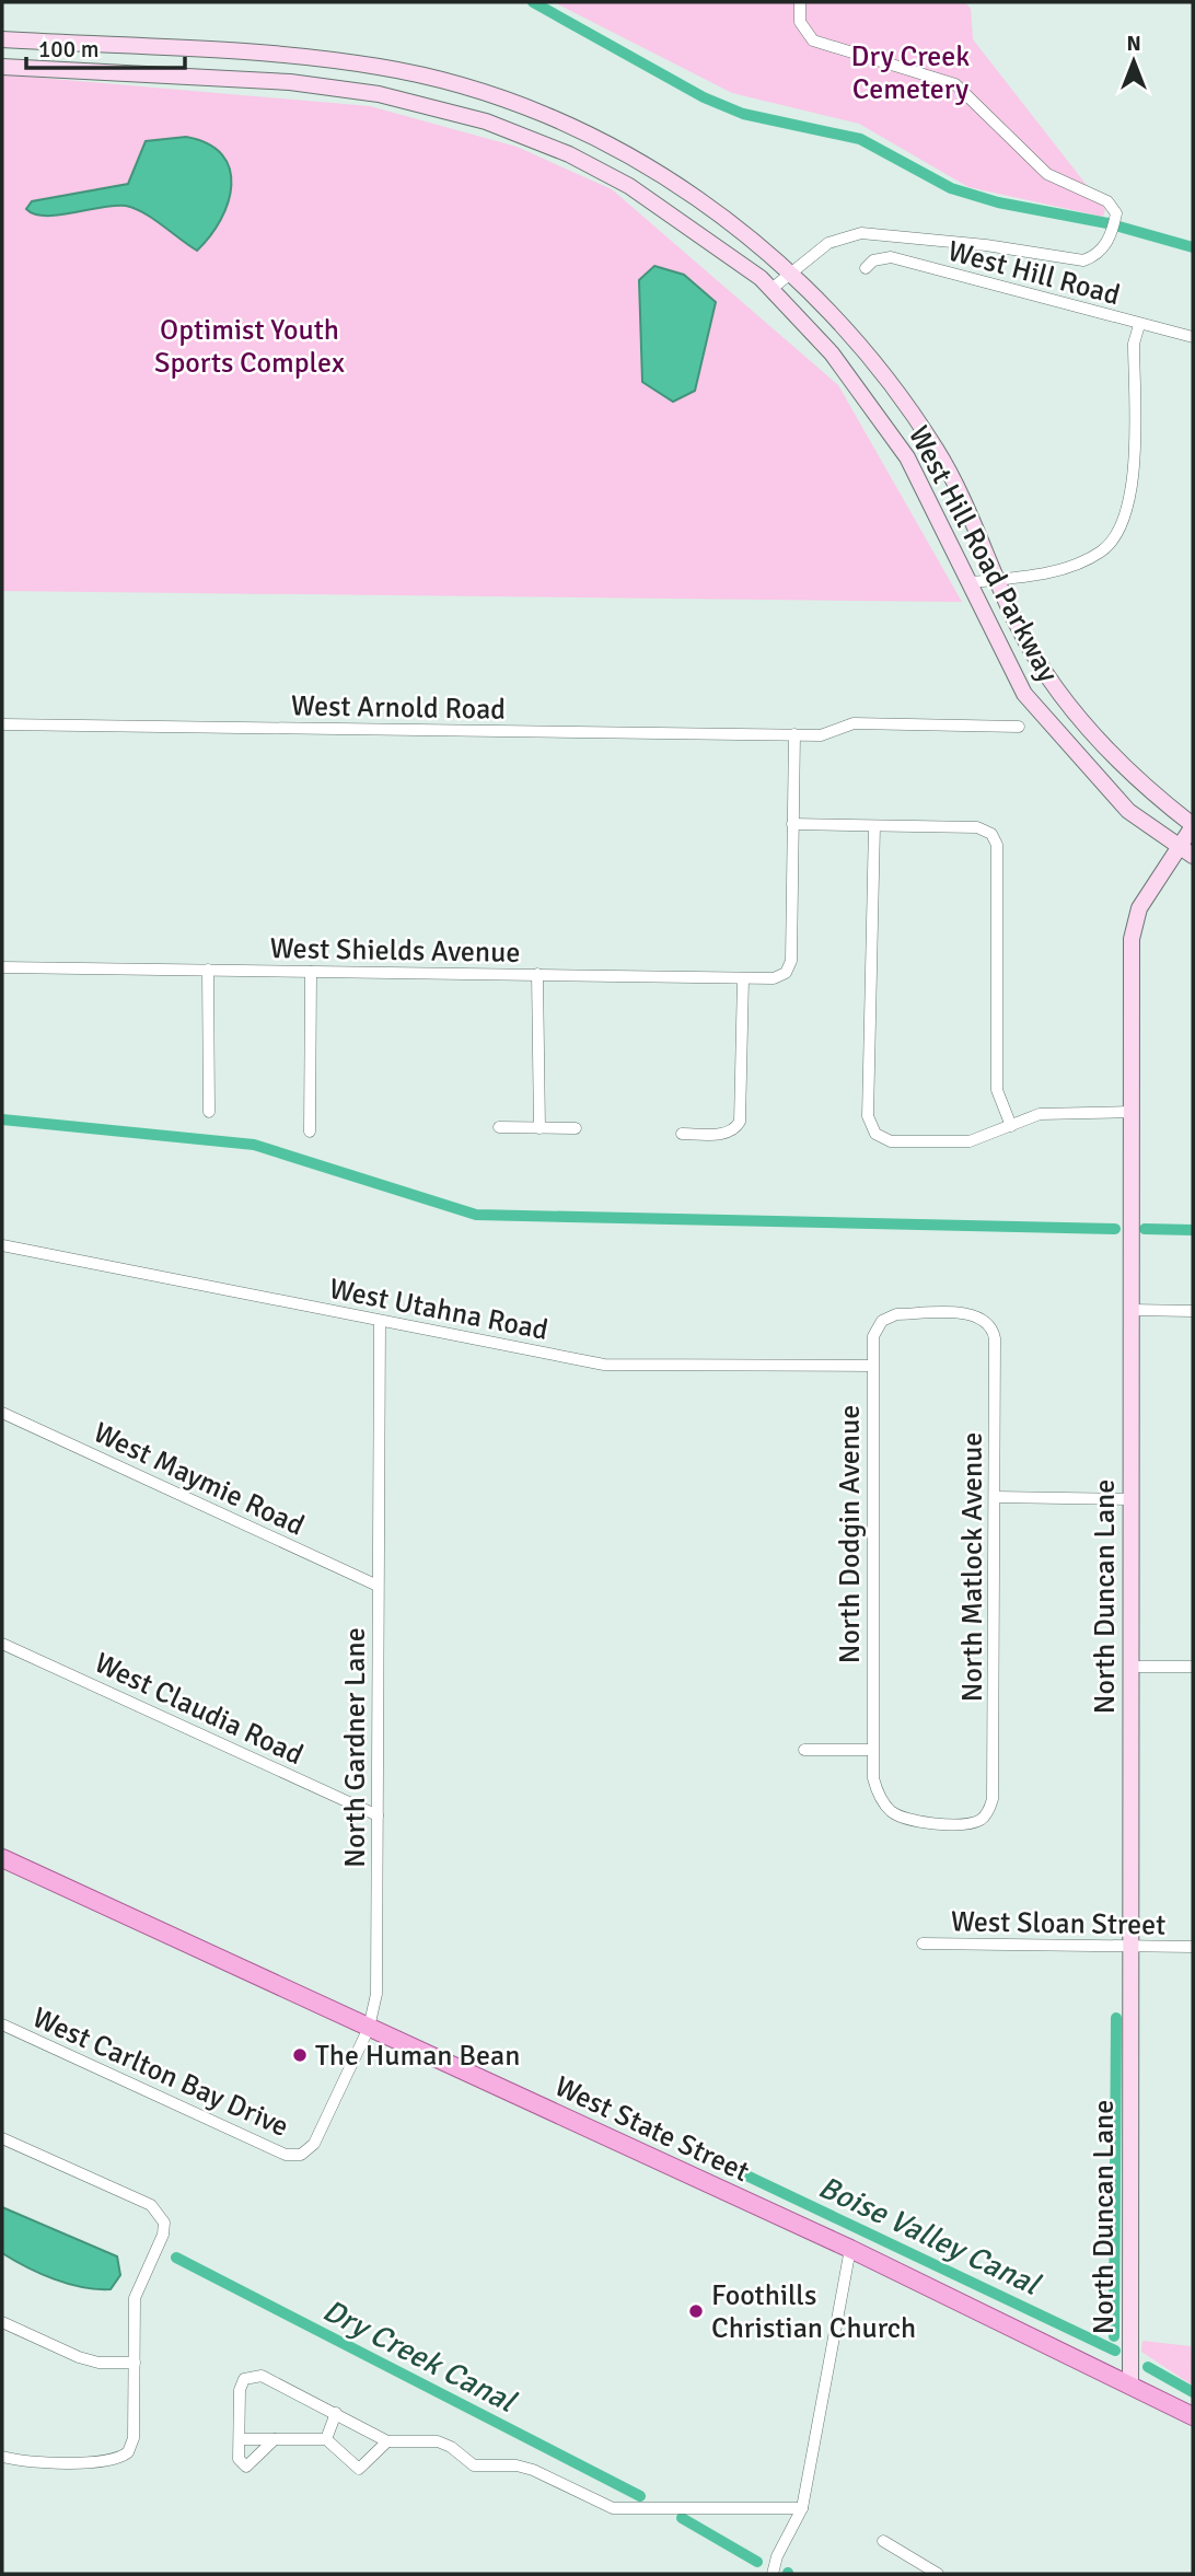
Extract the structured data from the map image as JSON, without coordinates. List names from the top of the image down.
{
  "streets": {
    "main road": ["West State Street"],
    "street": [
      "West Hill Road",
      "West Hill Road Parkway",
      "West Arnold Road",
      "West Shields Avenue",
      "West Utahna Road",
      "West Maymie Road",
      "North Dodgin Avenue",
      "North Matlock Avenue",
      "North Duncan Lane",
      "West Claudia Road",
      "North Gardner Lane",
      "West Sloan Street",
      "West Carlton Bay Drive"
    ]
  },
  "crossings": [
    ["West Hill Road Parkway", "North Duncan Lane"],
    ["West Utahna Road", "North Dodgin Avenue"],
    ["West Utahna Road", "North Gardner Lane"],
    ["West Maymie Road", "North Gardner Lane"],
    ["North Dodgin Avenue", "North Matlock Avenue"],
    ["North Duncan Lane", "West Sloan Street"],
    ["North Duncan Lane", "West State Street"],
    ["West Claudia Road", "North Gardner Lane"],
    ["North Gardner Lane", "West Carlton Bay Drive"],
    ["North Gardner Lane", "West State Street"]
  ],
  "water": ["Boise Valley Canal", "Dry Creek Canal"],
  "parks": ["Dry Creek Cemetery", "Optimist Youth Sports Complex"],
  "places": ["The Human Bean", "Foothills Christian Church"],
  "scale_bar": "100 m",
  "north": "top"
}
